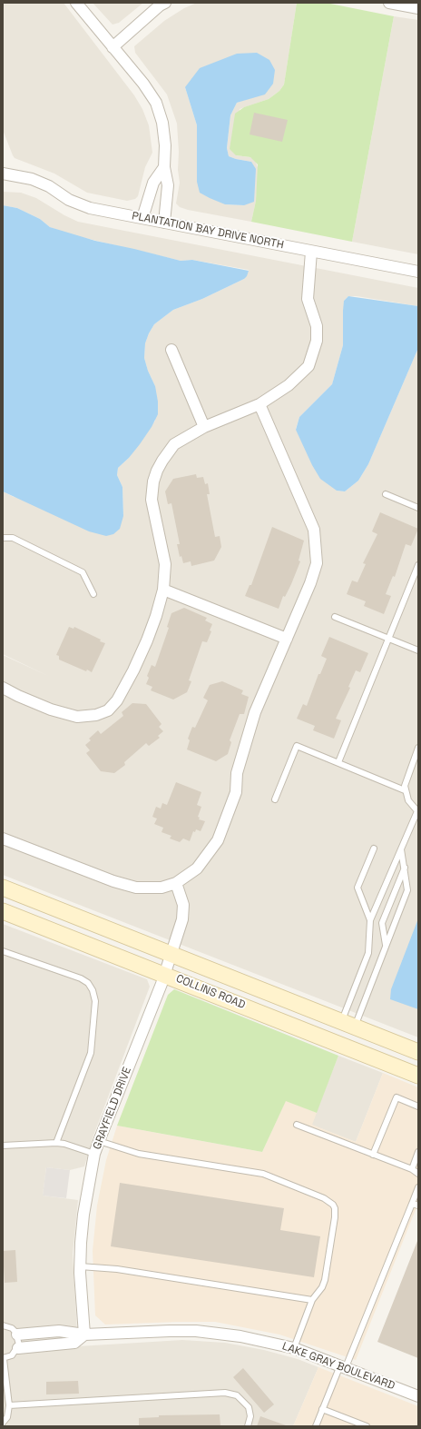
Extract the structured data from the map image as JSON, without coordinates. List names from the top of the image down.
{
  "streets": {
    "main road": ["COLLINS ROAD"],
    "street": ["PLANTATION BAY DRIVE NORTH", "GRAYFIELD DRIVE", "LAKE GRAY BOULEVARD"]
  },
  "crossings": [
    ["COLLINS ROAD", "GRAYFIELD DRIVE"],
    ["GRAYFIELD DRIVE", "LAKE GRAY BOULEVARD"]
  ]
}
